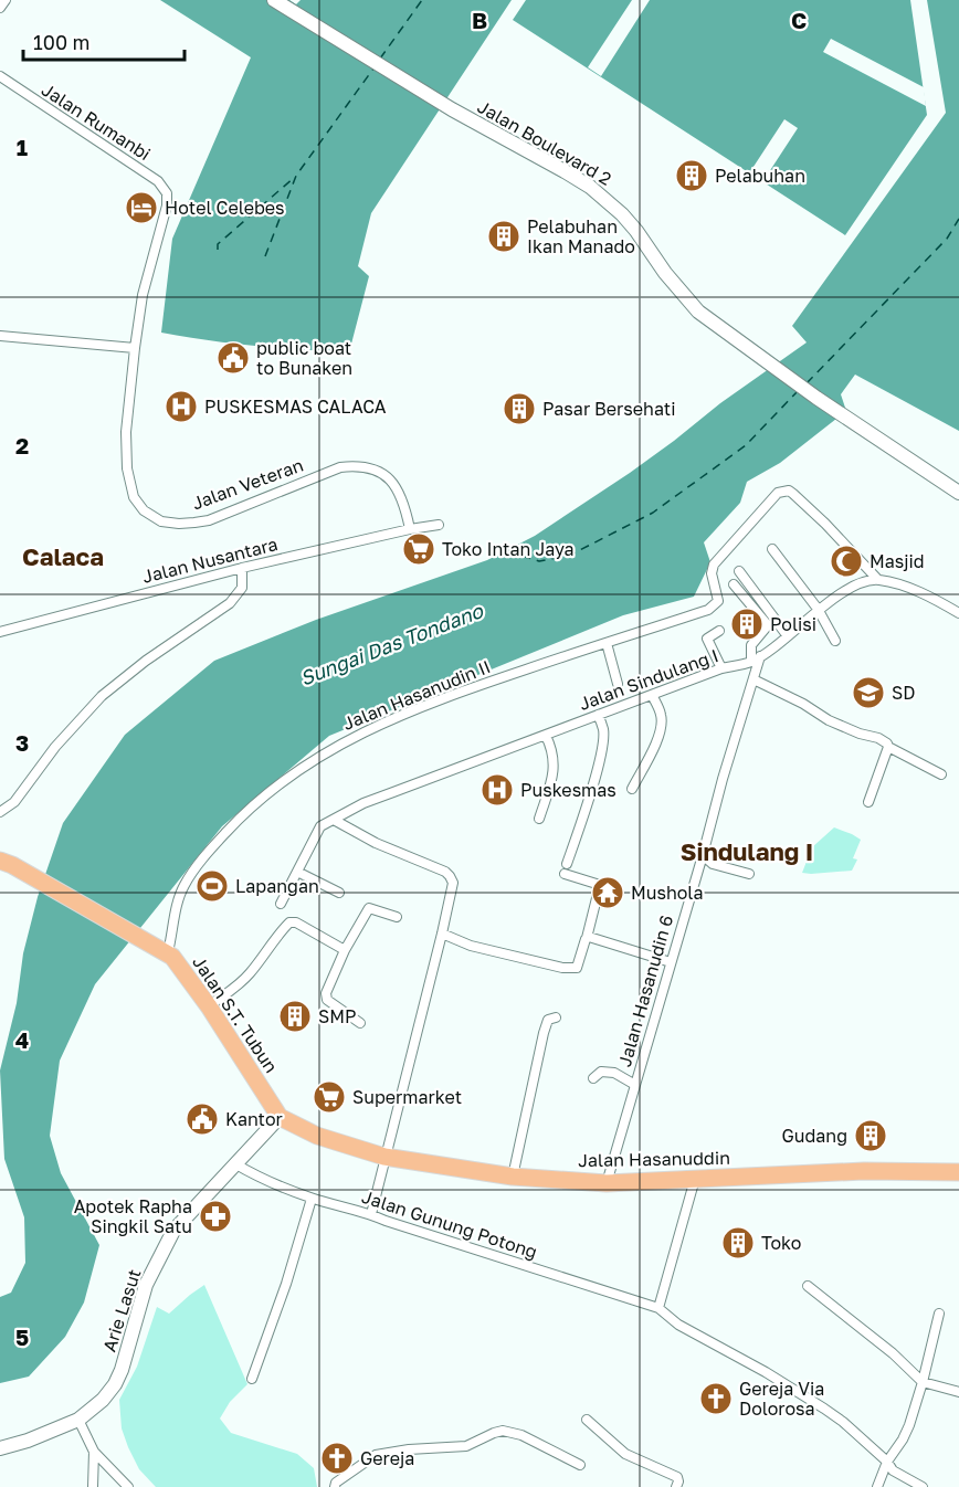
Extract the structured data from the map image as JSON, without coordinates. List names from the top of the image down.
{
  "streets": {
    "highway": ["Jalan S.T. Tubun", "Jalan Hasanuddin"],
    "main road": ["Jalan Boulevard 2", "Arie Lasut"],
    "street": [
      "Jalan Rumanbi",
      "Jalan Veteran",
      "Jalan Nusantara",
      "Jalan Sindulang I",
      "Jalan Hasanudin II",
      "Jalan Hasanudin 6",
      "Jalan Gunung Potong"
    ]
  },
  "crossings": [
    ["Jalan Rumanbi", "Jalan Veteran"],
    ["Jalan Veteran", "Jalan Nusantara"],
    ["Jalan Sindulang I", "Jalan Hasanudin II"],
    ["Jalan Sindulang I", "Jalan Hasanudin 6"],
    ["Jalan Hasanudin II", "Jalan S.T. Tubun"],
    ["Jalan Hasanudin 6", "Jalan Hasanuddin"],
    ["Jalan S.T. Tubun", "Jalan Hasanuddin"],
    ["Jalan S.T. Tubun", "Arie Lasut"],
    ["Jalan Hasanuddin", "Arie Lasut"],
    ["Jalan Gunung Potong", "Arie Lasut"]
  ],
  "districts": ["Calaca", "Sindulang I"],
  "water": ["Sungai Das Tondano"],
  "places": {
    "building": [
      "Pelabuhan",
      "Pelabuhan Ikan Manado",
      "Pasar Bersehati",
      "Polisi",
      "SMP",
      "Gudang",
      "Toko"
    ],
    "hotel": ["Hotel Celebes"],
    "public building": ["public boat to Bunaken", "Kantor"],
    "hospital": ["PUSKESMAS CALACA", "Puskesmas"],
    "supermarket": ["Toko Intan Jaya", "Supermarket"],
    "mosque": ["Masjid"],
    "school or university": ["SD"],
    "sports": ["Lapangan"],
    "temple": ["Mushola"],
    "pharmacy": ["Apotek Rapha Singkil Satu"],
    "church": ["Gereja Via Dolorosa", "Gereja"]
  },
  "scale_bar": "100 m",
  "grid": {
    "columns": ["B", "C"],
    "rows": [
      "1",
      "2",
      "3",
      "4",
      "5"
    ]
  }
}
